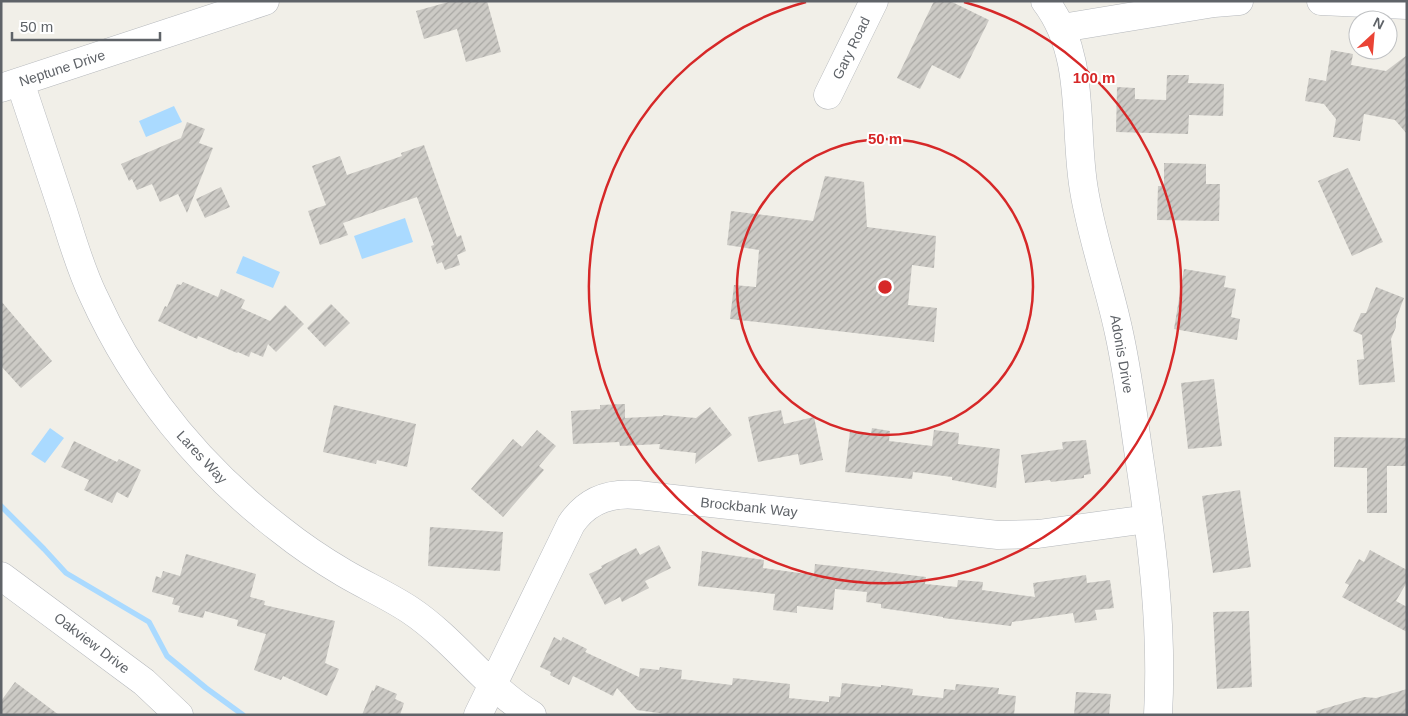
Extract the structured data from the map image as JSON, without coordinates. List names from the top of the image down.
{
  "streets": {
    "street": [
      "Gary Road",
      "Neptune Drive",
      "Adonis Drive",
      "Lares Way",
      "Brockbank Way",
      "Oakview Drive"
    ]
  },
  "crossings": [
    ["Neptune Drive", "Lares Way"],
    ["Adonis Drive", "Brockbank Way"],
    ["Lares Way", "Brockbank Way"]
  ],
  "scale_bar": "50 m",
  "north": "top right",
  "rings": ["100 m", "50 m"]
}
